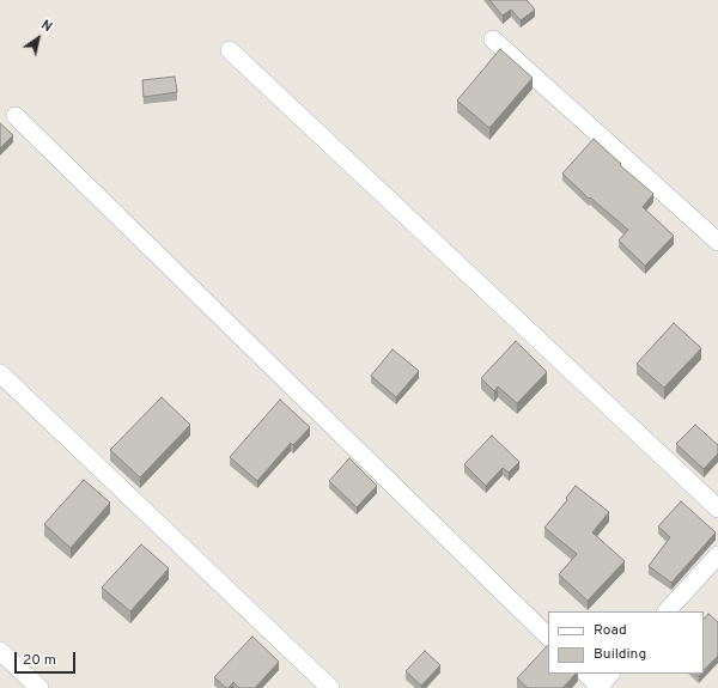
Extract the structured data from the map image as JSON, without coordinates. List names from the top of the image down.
{
  "legend": ["Road", "Building"],
  "scale_bar": "20 m",
  "north": "top right"
}
